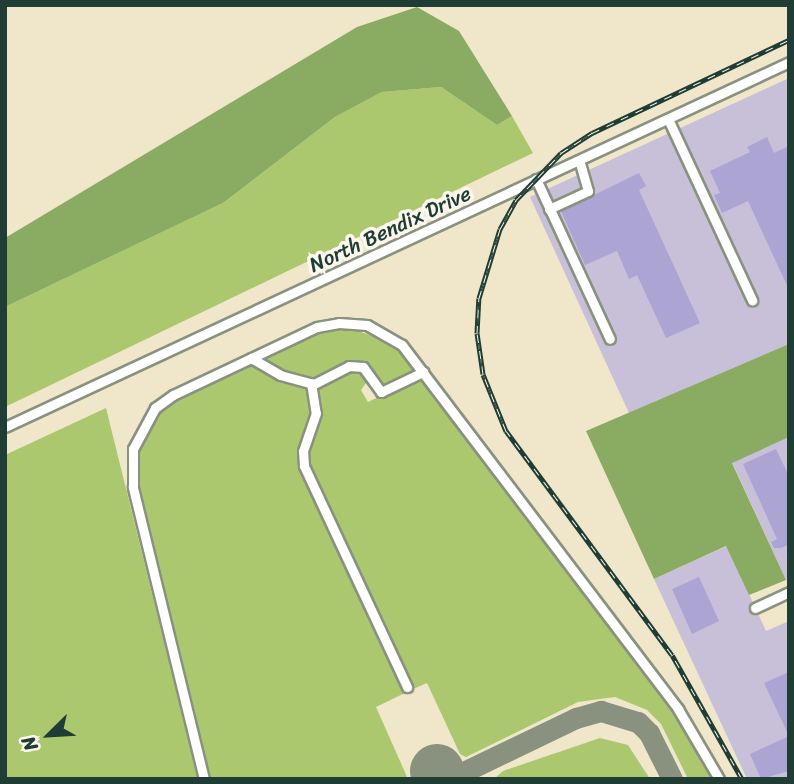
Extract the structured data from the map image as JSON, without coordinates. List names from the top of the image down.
{
  "streets": {
    "street": ["North Bendix Drive"]
  },
  "north": "bottom left"
}
